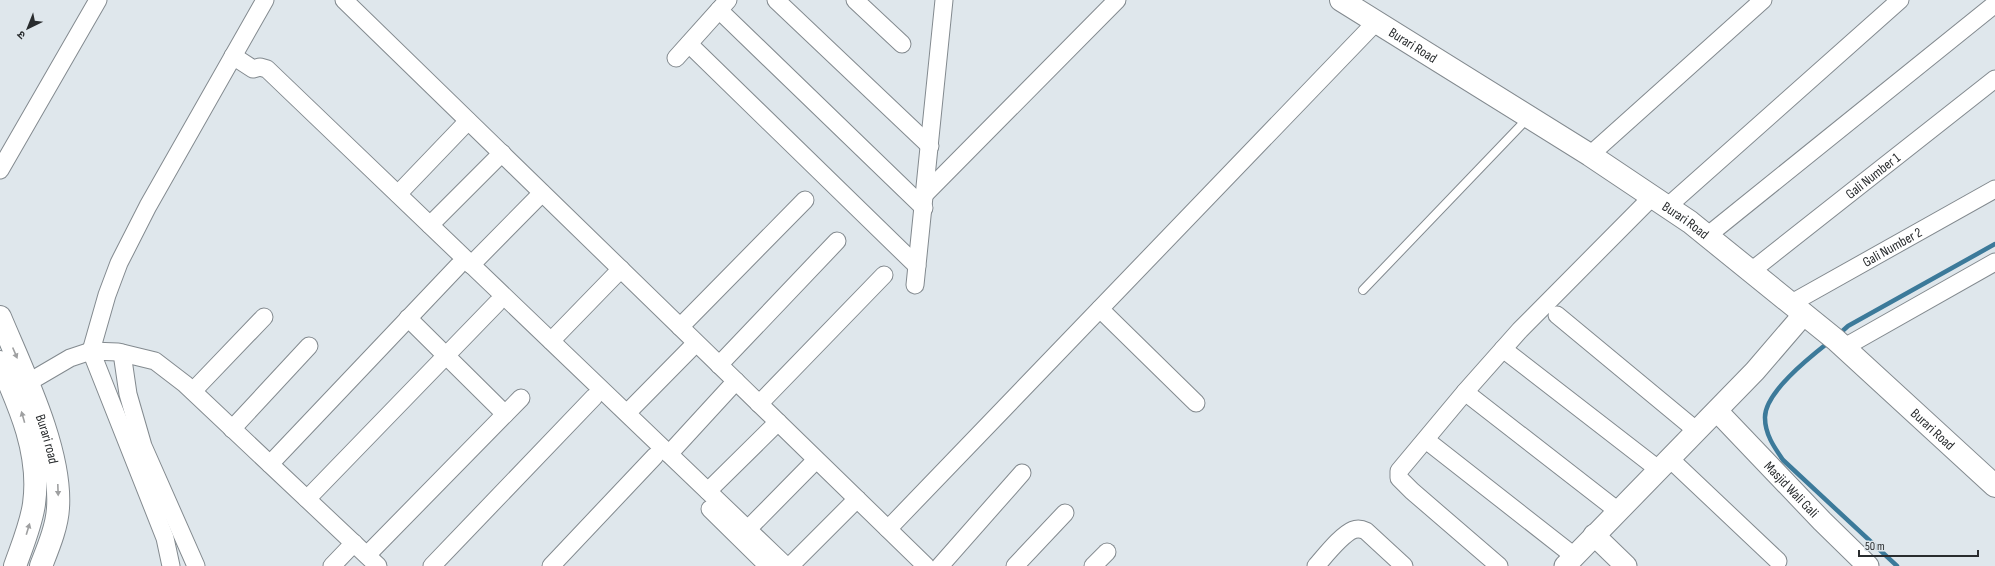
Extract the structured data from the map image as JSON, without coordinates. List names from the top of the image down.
{
  "streets": {
    "main road": ["Burari Road", "Burari road"],
    "street": ["Gali Number 1", "Gali Number 2", "Masjid Wali Gali"]
  },
  "crossings": [
    ["Burari Road", "Gali Number 1"],
    ["Burari Road", "Gali Number 2"]
  ],
  "scale_bar": "50 m",
  "north": "bottom left"
}
